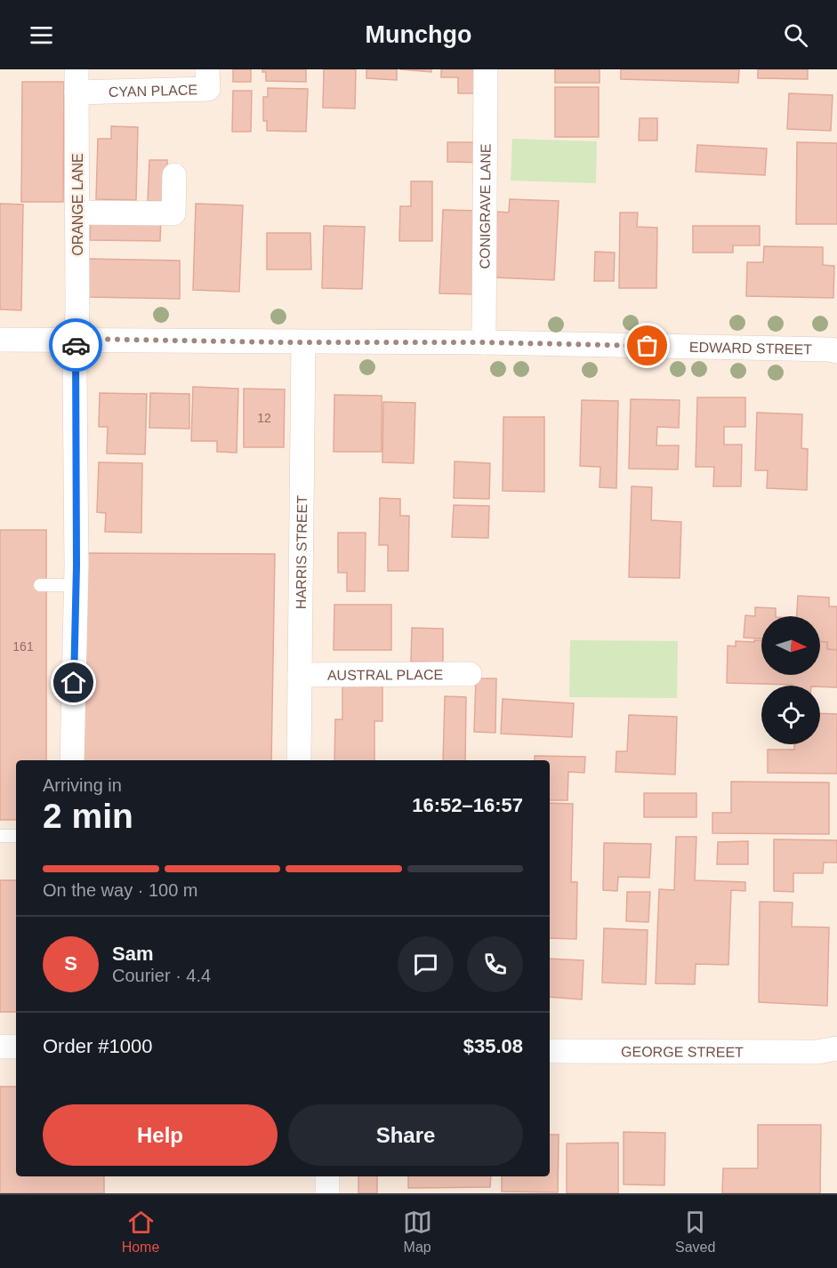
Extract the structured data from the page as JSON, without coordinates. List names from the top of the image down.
{
  "streets": {
    "street": [
      "CYAN PLACE",
      "ORANGE LANE",
      "CONIGRAVE LANE",
      "EDWARD STREET",
      "HARRIS STREET",
      "AUSTRAL PLACE",
      "GEORGE STREET"
    ]
  },
  "crossings": [
    ["CYAN PLACE", "ORANGE LANE"],
    ["ORANGE LANE", "EDWARD STREET"],
    ["CONIGRAVE LANE", "EDWARD STREET"],
    ["EDWARD STREET", "HARRIS STREET"],
    ["HARRIS STREET", "AUSTRAL PLACE"]
  ],
  "house_numbers": ["12", "161"],
  "north": "right",
  "page": {
    "header": "Munchgo",
    "heading": ["2 min", "Arriving in", "16:52–16:57"],
    "panel": [
      "Sam",
      "Courier · 4.4",
      "Order #1000",
      "$35.08"
    ],
    "bar": "On the way · 100 m",
    "round": "S",
    "buttons": ["Help", "Share"],
    "tabs": ["Home", "Map", "Saved"]
  }
}
